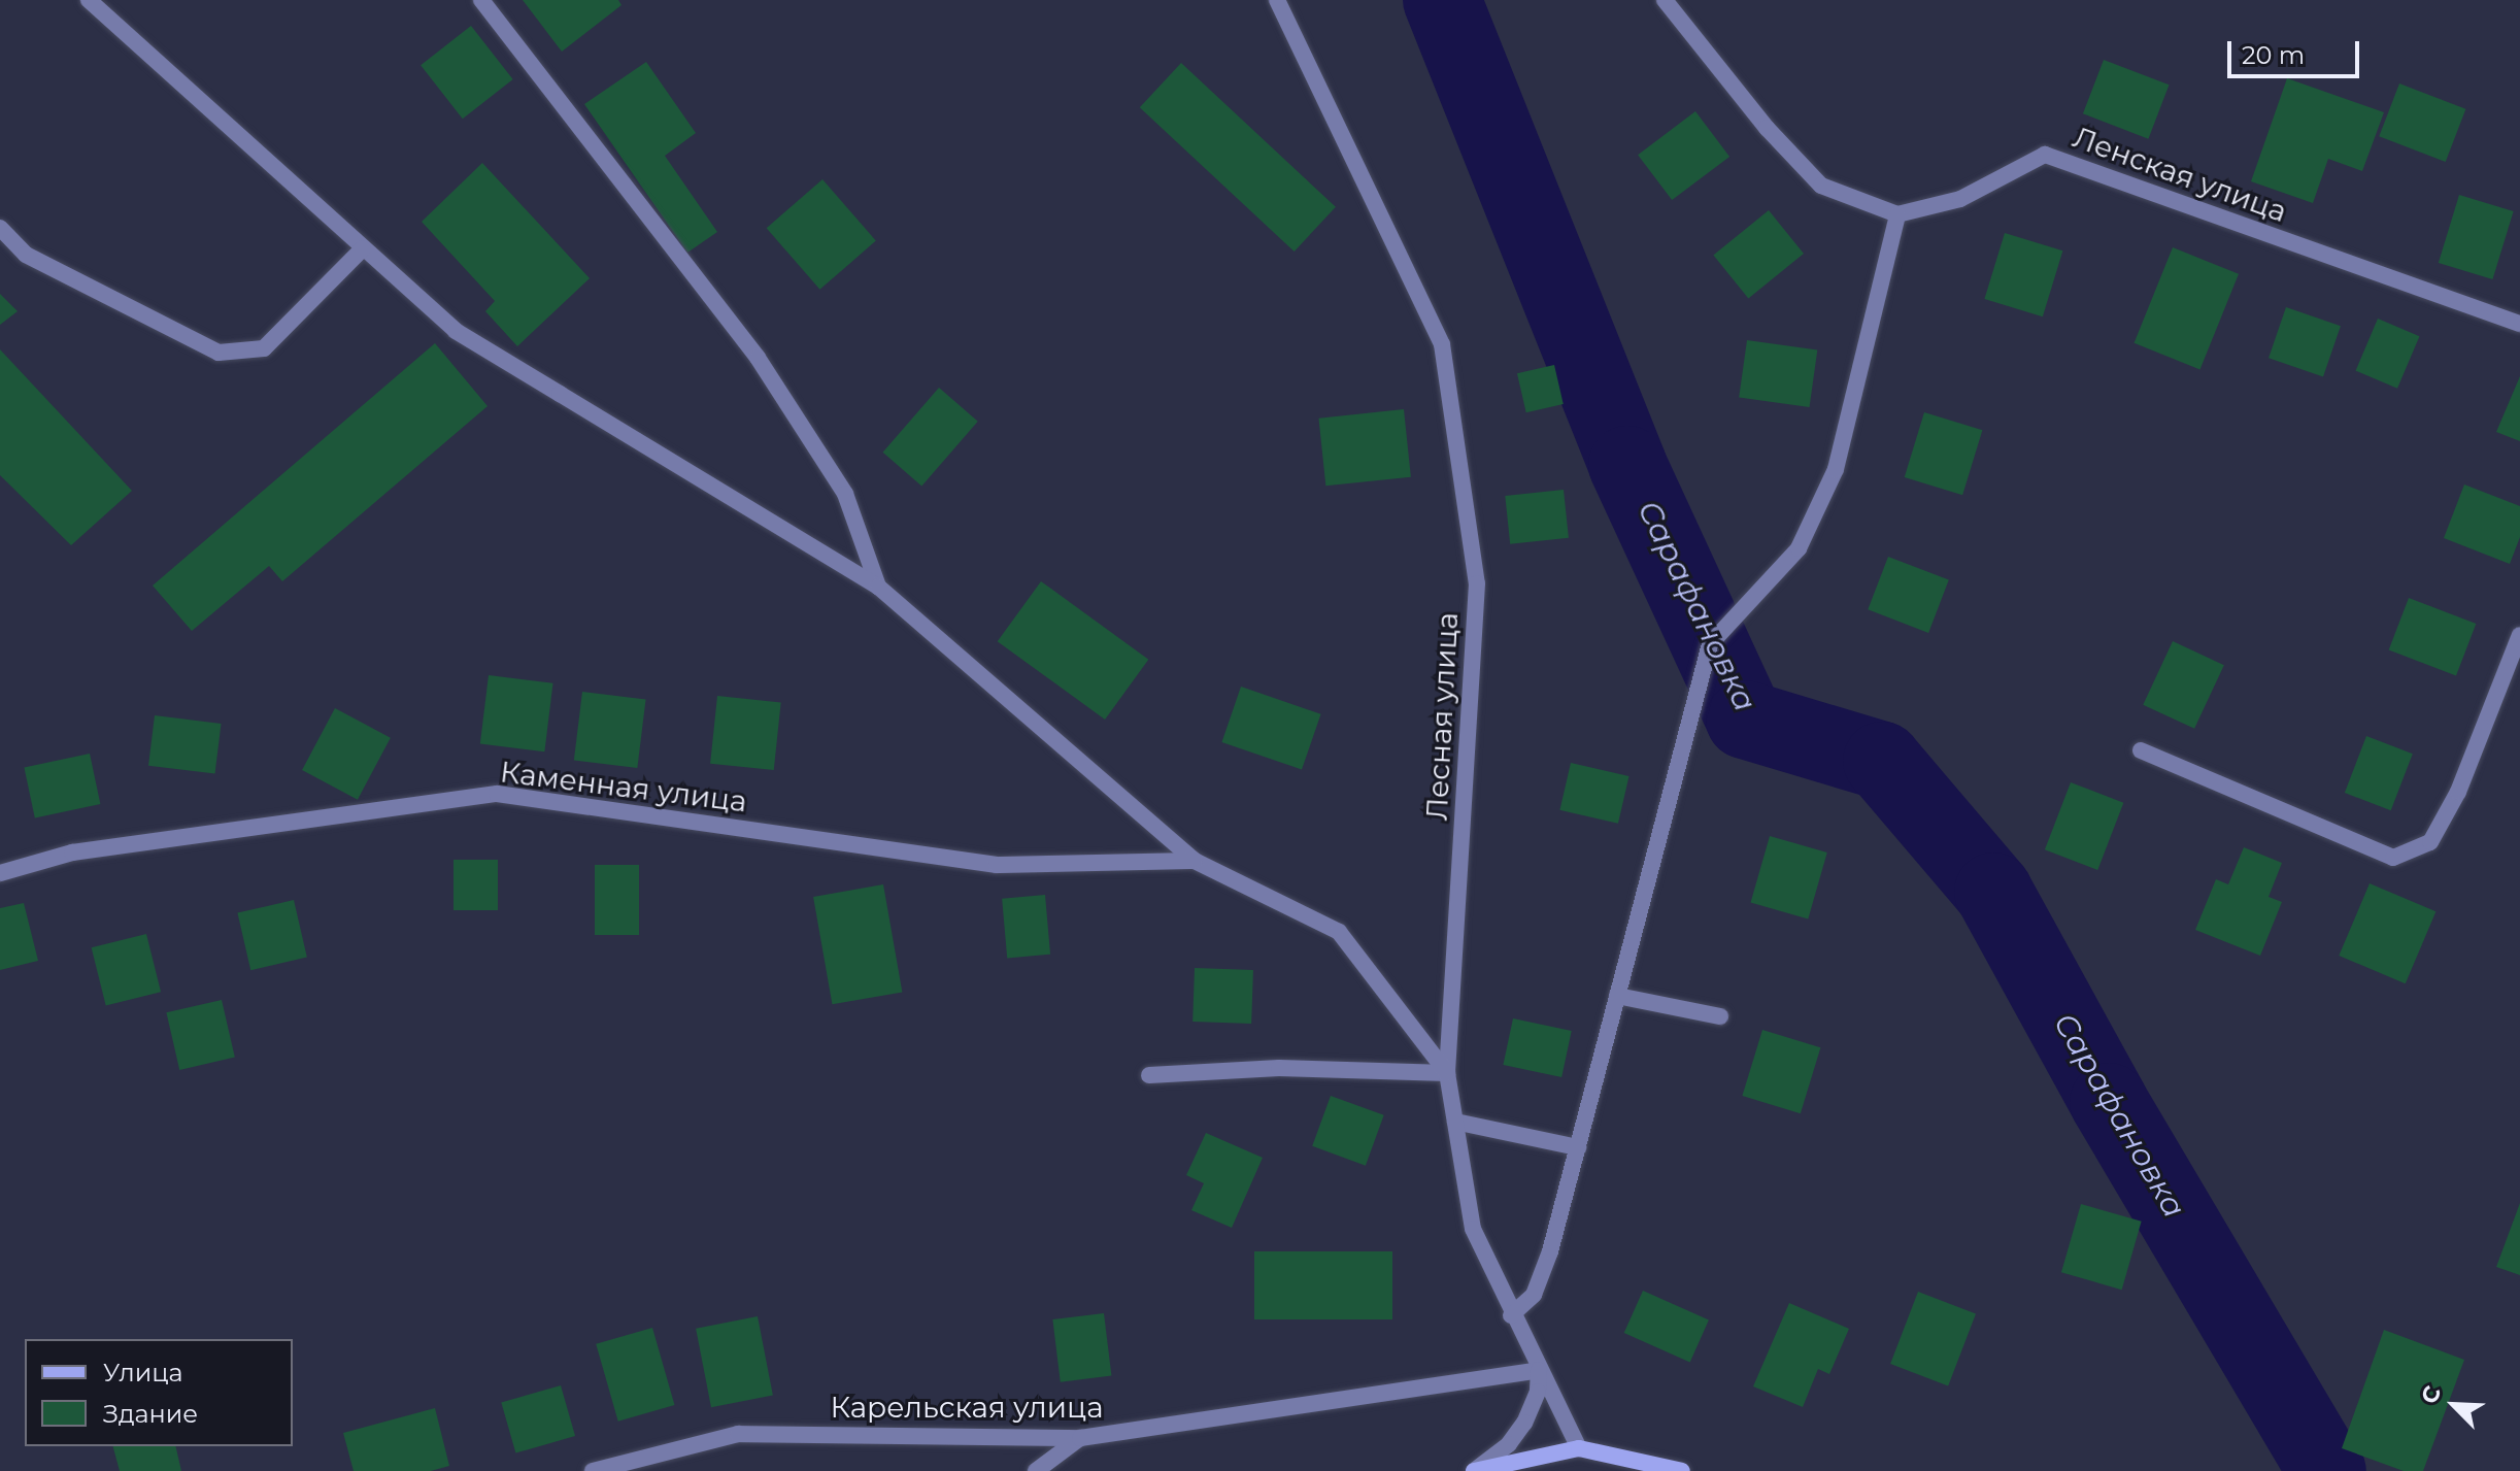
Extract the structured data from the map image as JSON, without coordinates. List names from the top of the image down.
{
  "streets": {
    "street": [
      "Ленская улица",
      "Лесная улица",
      "Каменная улица",
      "Карельская улица"
    ]
  },
  "crossings": [
    ["Лесная улица", "Карельская улица"]
  ],
  "water": ["Сарафановка"],
  "legend": ["Улица", "Здание"],
  "scale_bar": "20 m",
  "north": "top left"
}
